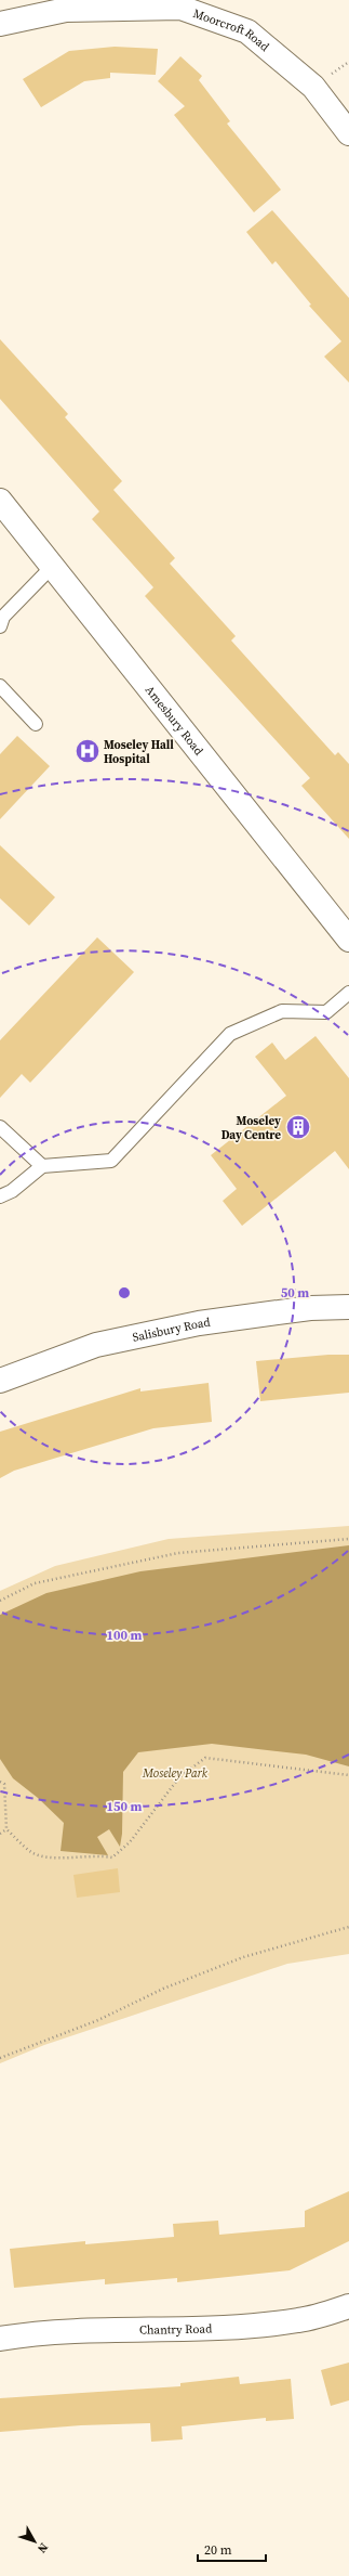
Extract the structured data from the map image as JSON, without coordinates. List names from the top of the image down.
{
  "streets": {
    "street": [
      "Moorcroft Road",
      "Amesbury Road",
      "Salisbury Road",
      "Chantry Road"
    ]
  },
  "parks": ["Moseley Park"],
  "places": {
    "hospital": ["Moseley Hall Hospital"],
    "building": ["Moseley Day Centre"]
  },
  "scale_bar": "20 m",
  "north": "bottom right",
  "rings": ["50 m", "100 m", "150 m"]
}
